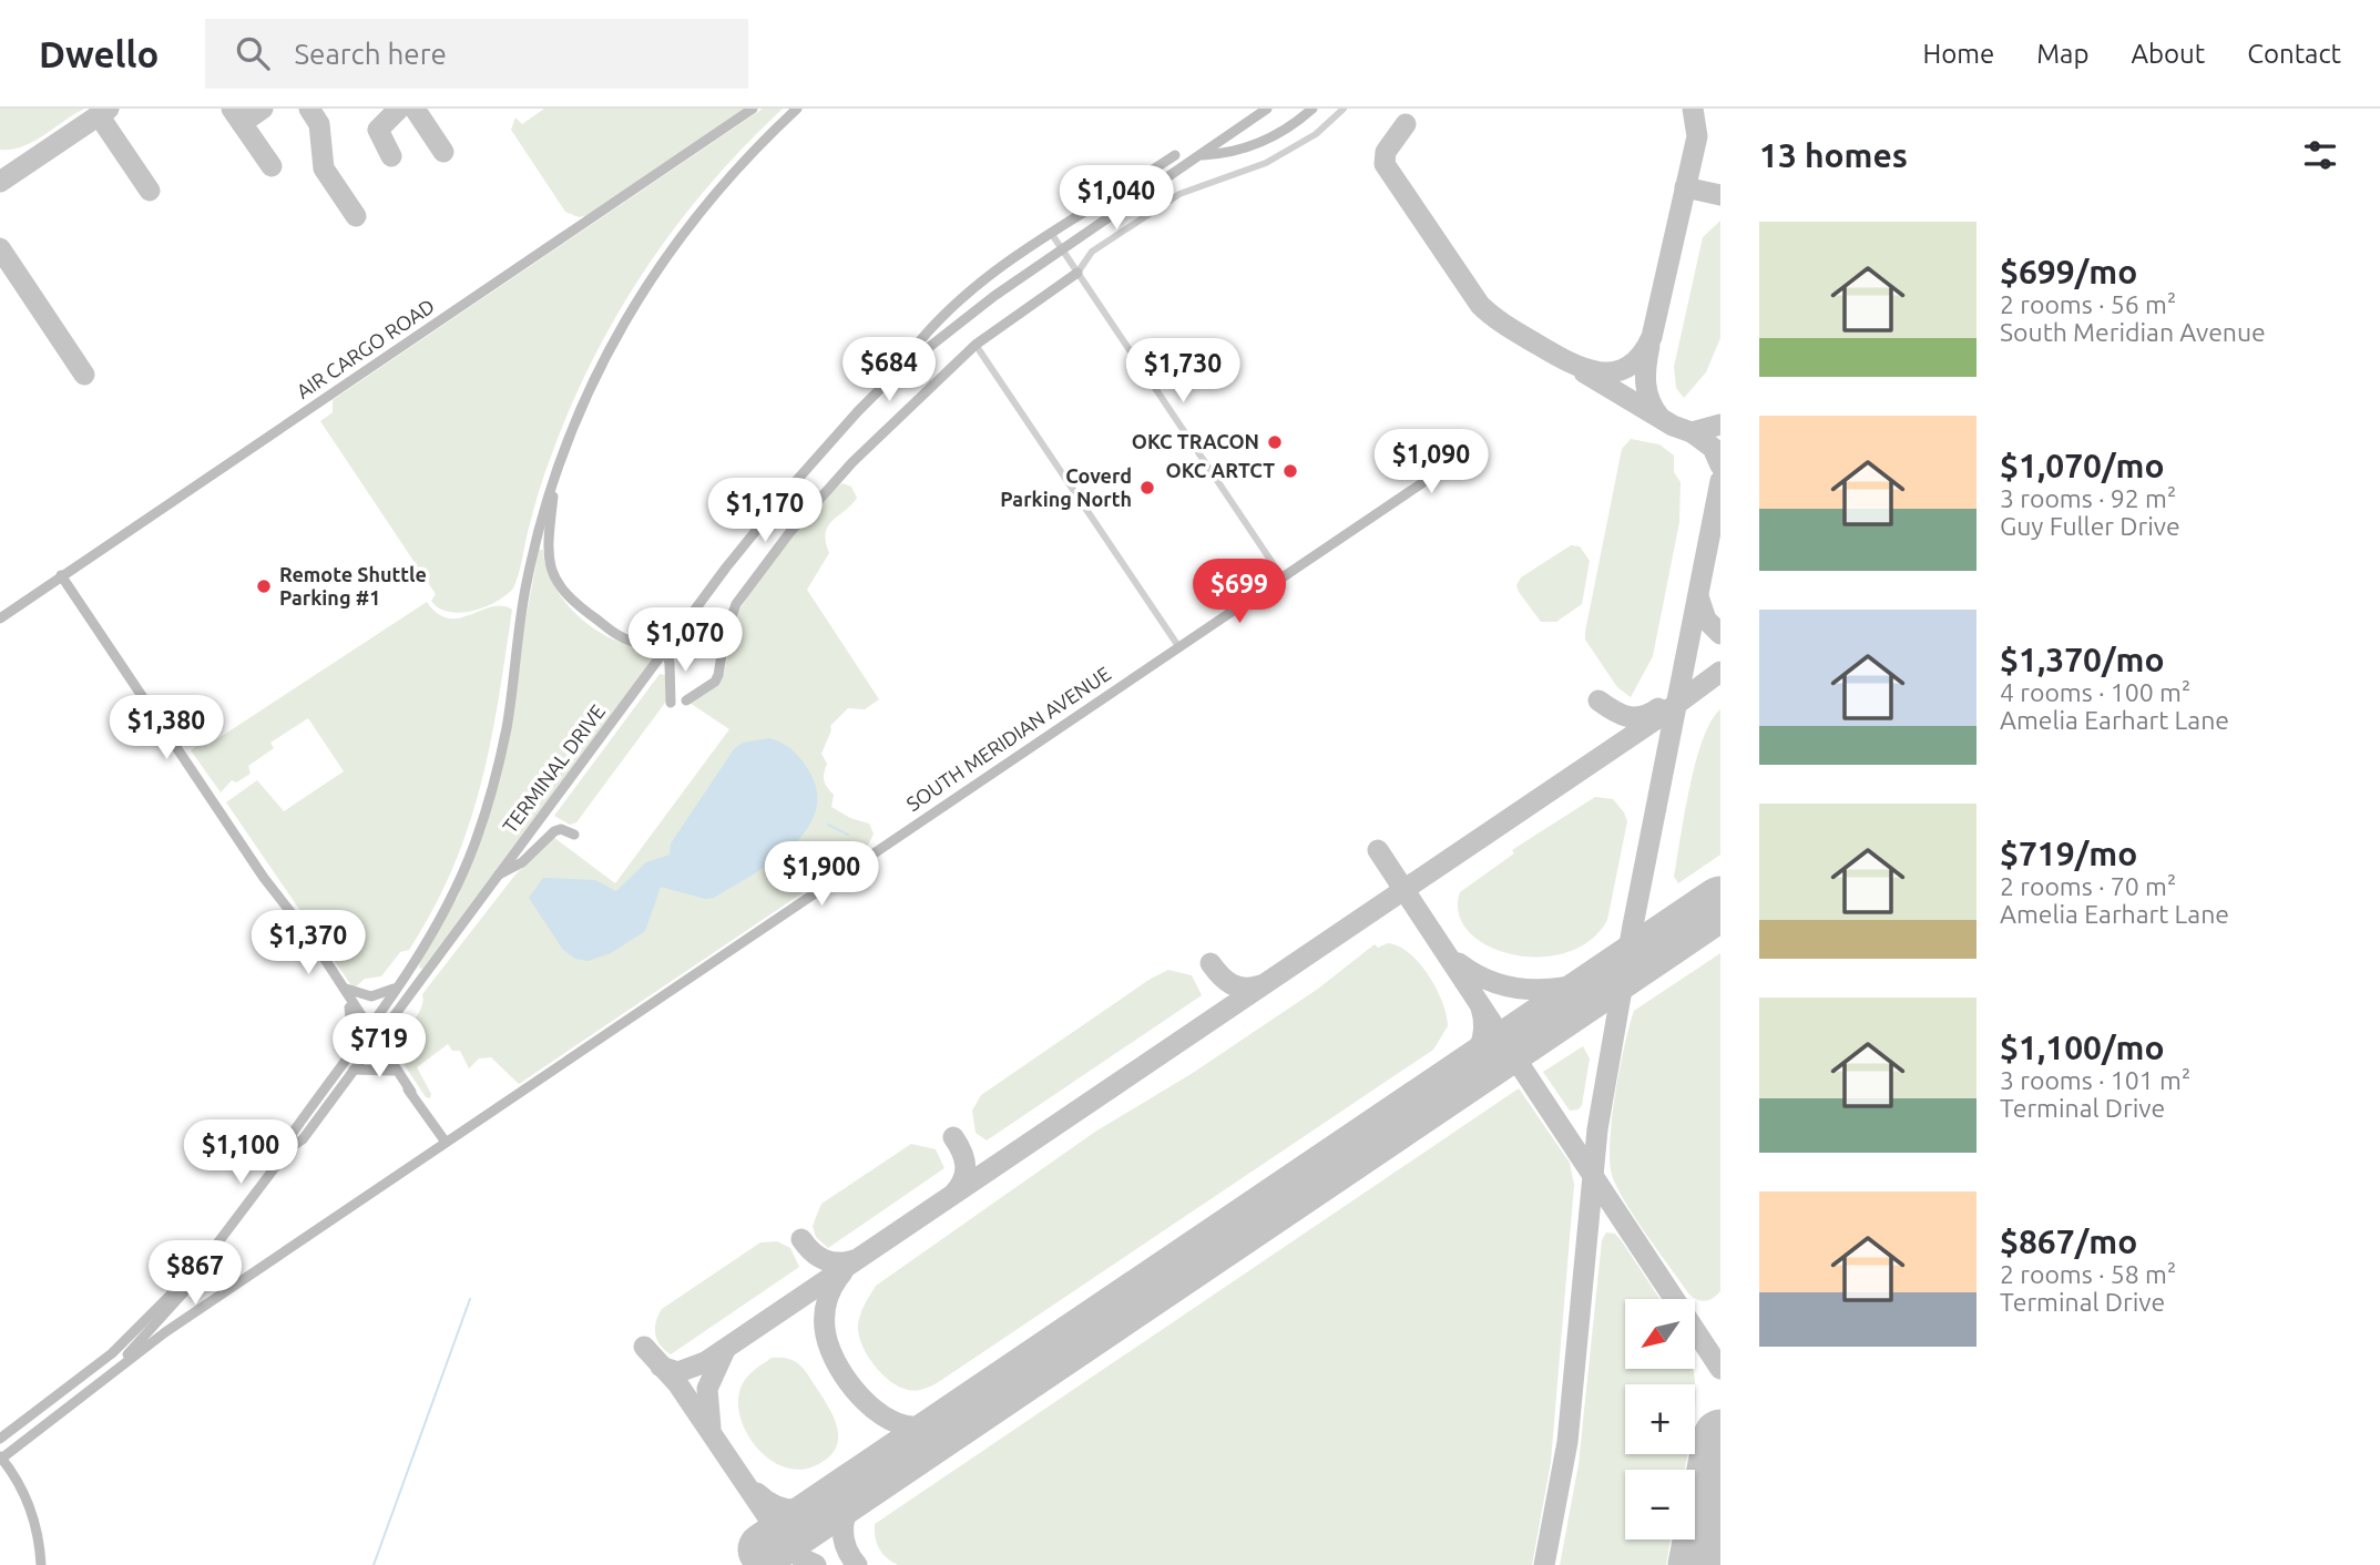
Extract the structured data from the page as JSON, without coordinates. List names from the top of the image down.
{
  "streets": {
    "main road": ["AIR CARGO ROAD", "SOUTH MERIDIAN AVENUE", "TERMINAL DRIVE"]
  },
  "crossings": [
    ["SOUTH MERIDIAN AVENUE", "TERMINAL DRIVE"]
  ],
  "places": [
    "OKC TRACON",
    "OKC ARTCT",
    "Coverd Parking North",
    "Remote Shuttle Parking #1"
  ],
  "north": "bottom left",
  "page": {
    "header": "Dwello",
    "search": "Search here",
    "nav": [
      "Home",
      "Map",
      "About",
      "Contact"
    ],
    "heading": "13 homes",
    "price": [
      "$1,040",
      "$684",
      "$1,730",
      "$1,090",
      "$1,170",
      "$699",
      "$1,070",
      "$1,380",
      "$1,900",
      "$1,370",
      "$719",
      "$1,100",
      "$867"
    ],
    "list": [
      {
        "name": "$699/mo",
        "note": "2 rooms · 56 m² · South Meridian Avenue"
      },
      {
        "name": "$1,070/mo",
        "note": "3 rooms · 92 m² · Guy Fuller Drive"
      },
      {
        "name": "$1,370/mo",
        "note": "4 rooms · 100 m² · Amelia Earhart Lane"
      },
      {
        "name": "$719/mo",
        "note": "2 rooms · 70 m² · Amelia Earhart Lane"
      },
      {
        "name": "$1,100/mo",
        "note": "3 rooms · 101 m² · Terminal Drive"
      },
      {
        "name": "$867/mo",
        "note": "2 rooms · 58 m² · Terminal Drive"
      }
    ],
    "map_buttons": ["+", "−"]
  }
}
